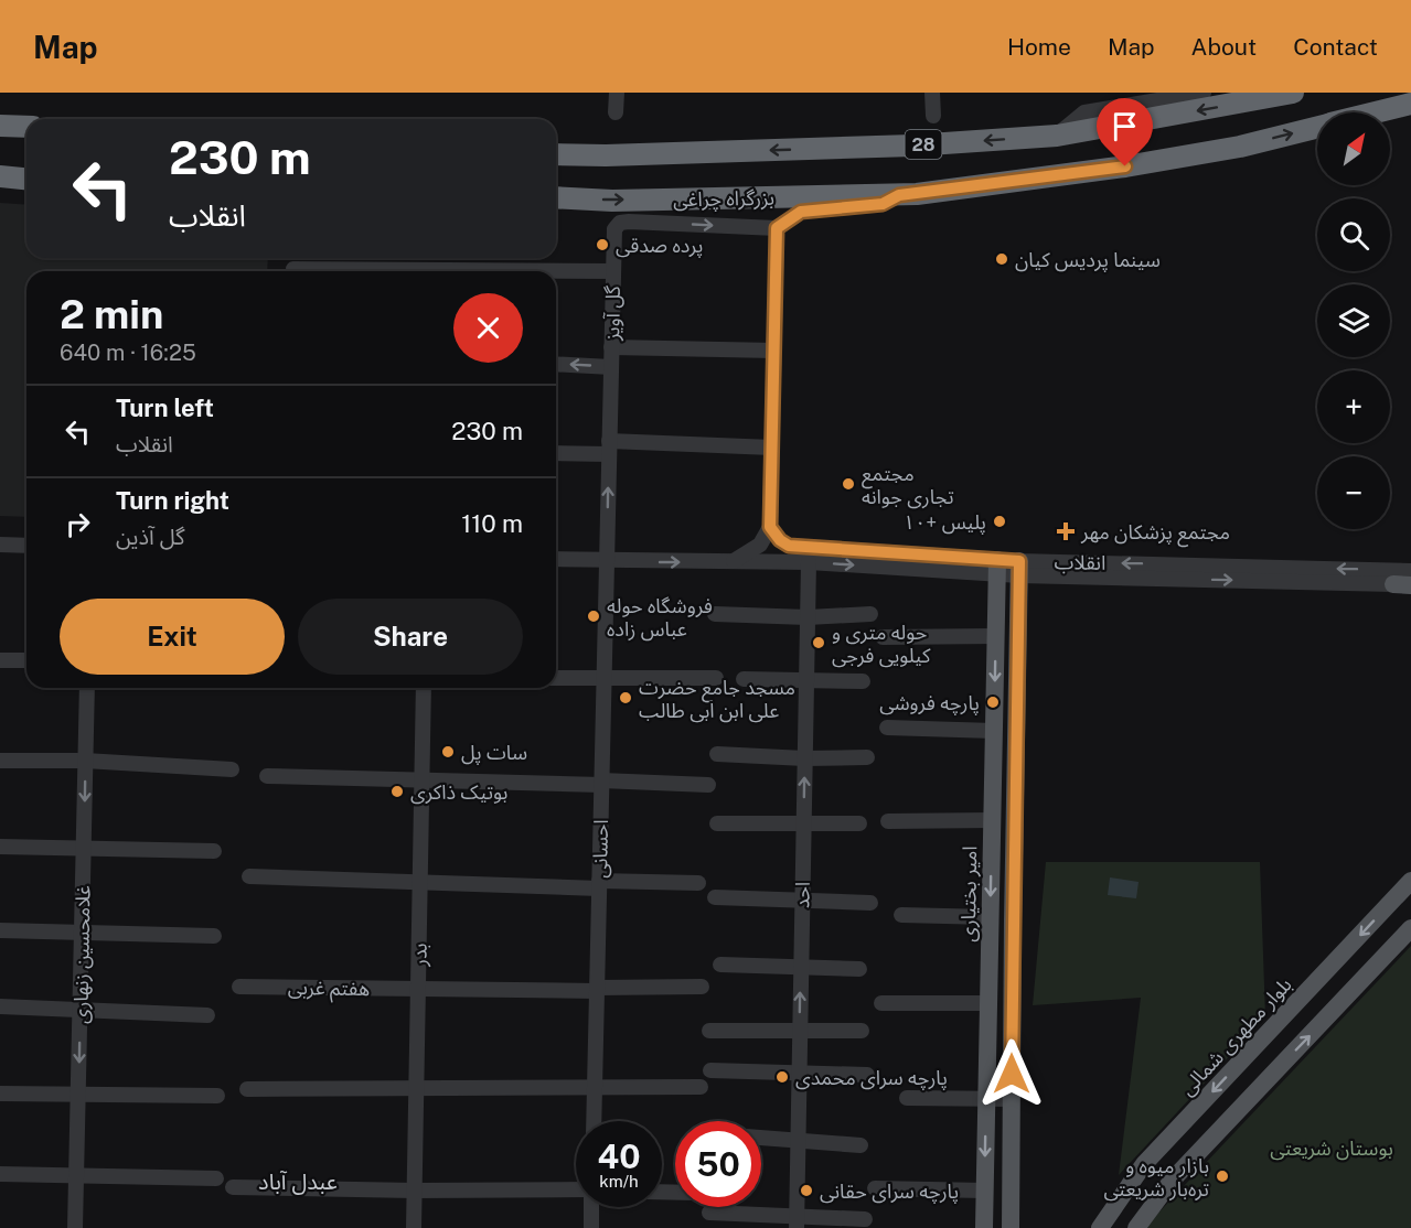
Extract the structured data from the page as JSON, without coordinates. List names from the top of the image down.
{
  "streets": {
    "highway": ["28", "بزرگراه چراغی"],
    "main road": ["امیر بختیاری", "بلوار مطهری شمالی"],
    "street": [
      "گل آویز",
      "انقلاب",
      "احسانی",
      "احد",
      "غلامحسین زنهاری",
      "بدر",
      "هفتم غربی"
    ]
  },
  "crossings": [
    ["گل آویز", "انقلاب"],
    ["گل آویز", "احسانی"],
    ["انقلاب", "احسانی"],
    ["انقلاب", "امیر بختیاری"],
    ["انقلاب", "احد"],
    ["احسانی", "هفتم غربی"],
    ["بدر", "هفتم غربی"]
  ],
  "districts": ["عبدل آباد"],
  "parks": ["بوستان شریعتی"],
  "places": {
    "other": [
      "پرده صدقی",
      "سینما پردیس کیان",
      "مجتمع تجاری جوانه",
      "پلیس +۱۰",
      "فروشگاه حوله عباس زاده",
      "حوله متری و کیلویی فرجی",
      "مسجد جامع حضرت علی ابن ابی طالب",
      "پارچه فروشی",
      "سات پل",
      "بوتیک ذاکری",
      "پارچه سرای محمدی",
      "بازار میوه و تره‌بار شریعتی",
      "پارچه سرای حقانی"
    ],
    "health": ["مجتمع پزشکان مهر"]
  },
  "north": "top right",
  "page": {
    "header": "Map",
    "nav": [
      "Home",
      "Map",
      "About",
      "Contact"
    ],
    "map_buttons": ["+", "−"],
    "turn": ["230 m", "انقلاب"],
    "heading": ["2 min", "640 m · 16:25"],
    "list": [
      {
        "name": "Turn left",
        "note": "انقلاب",
        "value": "230 m"
      },
      {
        "name": "Turn right",
        "note": "گل آذین",
        "value": "110 m"
      }
    ],
    "buttons": ["Exit", "Share"],
    "speed": "40 km/h",
    "limit": "50"
  }
}
